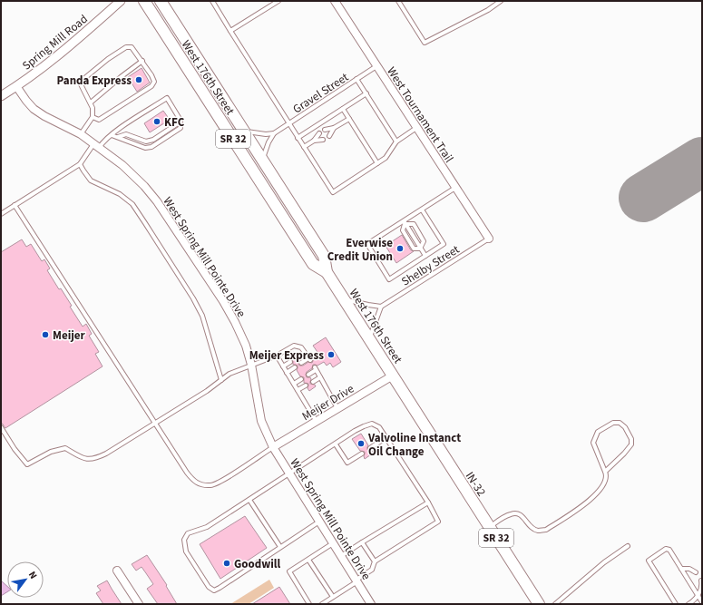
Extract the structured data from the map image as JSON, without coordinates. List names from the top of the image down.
{
  "streets": {
    "main road": ["West 176th Street", "SR 32", "IN-32"],
    "street": [
      "Spring Mill Road",
      "West Tournament Trail",
      "West Spring Mill Pointe Drive",
      "Meijer Drive"
    ],
    "lane": ["Gravel Street", "Shelby Street"]
  },
  "crossings": [
    ["Spring Mill Road", "West Spring Mill Pointe Drive"],
    ["West 176th Street", "Meijer Drive"],
    ["West 176th Street", "IN-32"],
    ["Gravel Street", "West Tournament Trail"],
    ["West Tournament Trail", "Shelby Street"],
    ["West Spring Mill Pointe Drive", "Meijer Drive"],
    ["Meijer Drive", "IN-32"]
  ],
  "places": [
    "Panda Express",
    "KFC",
    "Everwise Credit Union",
    "Meijer",
    "Meijer Express",
    "Valvoline Instanct Oil Change",
    "Goodwill"
  ],
  "north": "top right"
}
